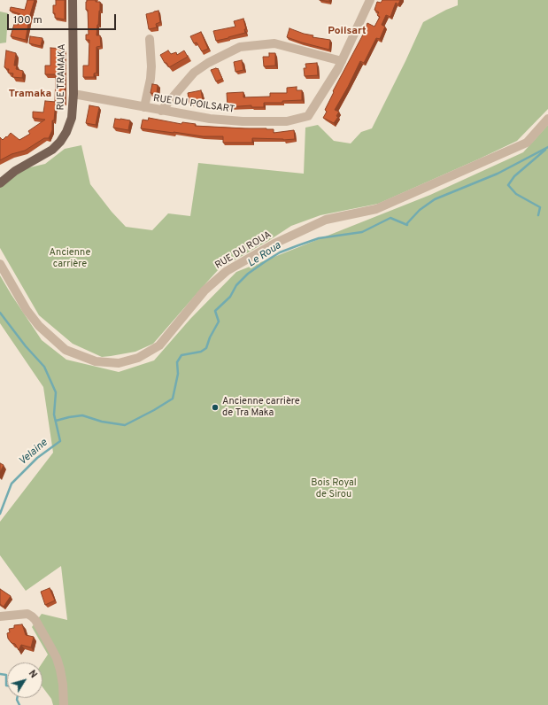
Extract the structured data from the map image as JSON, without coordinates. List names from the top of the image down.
{
  "streets": {
    "main road": ["RUE TRAMAKA"],
    "street": ["RUE DU POILSART", "RUE DU ROUA"]
  },
  "crossings": [
    ["RUE TRAMAKA", "RUE DU POILSART"]
  ],
  "districts": ["Poilsart", "Tramaka"],
  "water": ["Le Roua", "Velaine"],
  "parks": ["Ancienne carrière", "Bois Royal de Sirou"],
  "places": ["Ancienne carrière de Tra Maka"],
  "scale_bar": "100 m",
  "north": "top right"
}
